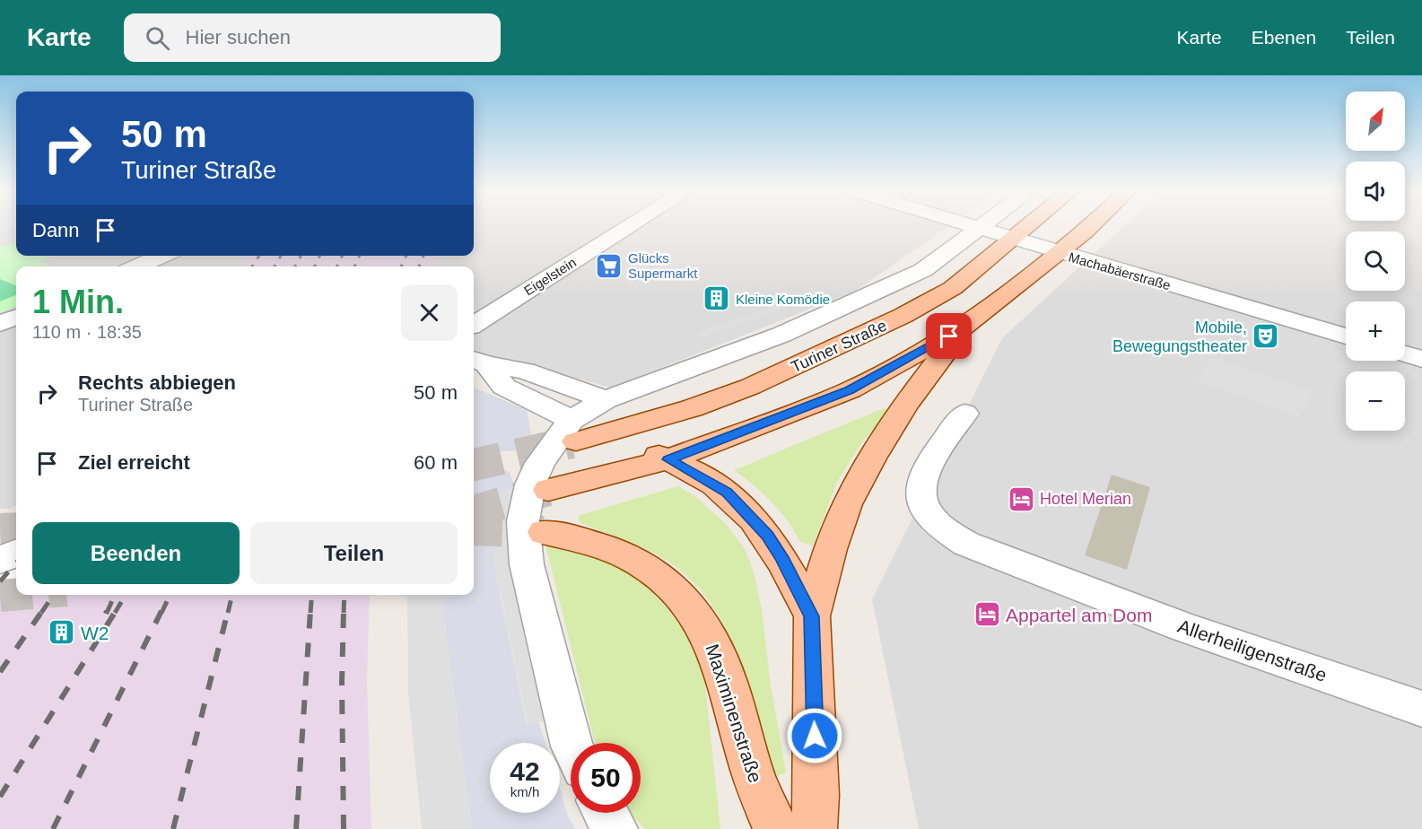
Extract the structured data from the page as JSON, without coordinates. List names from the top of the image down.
{
  "streets": {
    "main road": ["Turiner Straße", "Maximinenstraße"],
    "street": ["Machabäerstraße", "Eigelstein", "Allerheiligenstraße"]
  },
  "crossings": [
    ["Machabäerstraße", "Turiner Straße"]
  ],
  "places": {
    "supermarket": ["Glücks Supermarkt"],
    "building": ["Kleine Komödie", "W2"],
    "theatre": ["Mobile, Bewegungstheater"],
    "hotel": ["Hotel Merian", "Appartel am Dom"]
  },
  "north": "top right",
  "page": {
    "header": "Karte",
    "search": "Hier suchen",
    "nav": ["Karte", "Ebenen", "Teilen"],
    "map_buttons": ["+", "−"],
    "turn": ["50 m", "Turiner Straße"],
    "then": "Dann",
    "heading": ["1 Min.", "110 m · 18:35"],
    "list": [
      {
        "name": "Rechts abbiegen",
        "note": "Turiner Straße",
        "value": "50 m"
      },
      {
        "name": "Ziel erreicht",
        "value": "60 m"
      }
    ],
    "buttons": ["Beenden", "Teilen"],
    "speed": "42 km/h",
    "limit": "50"
  }
}
